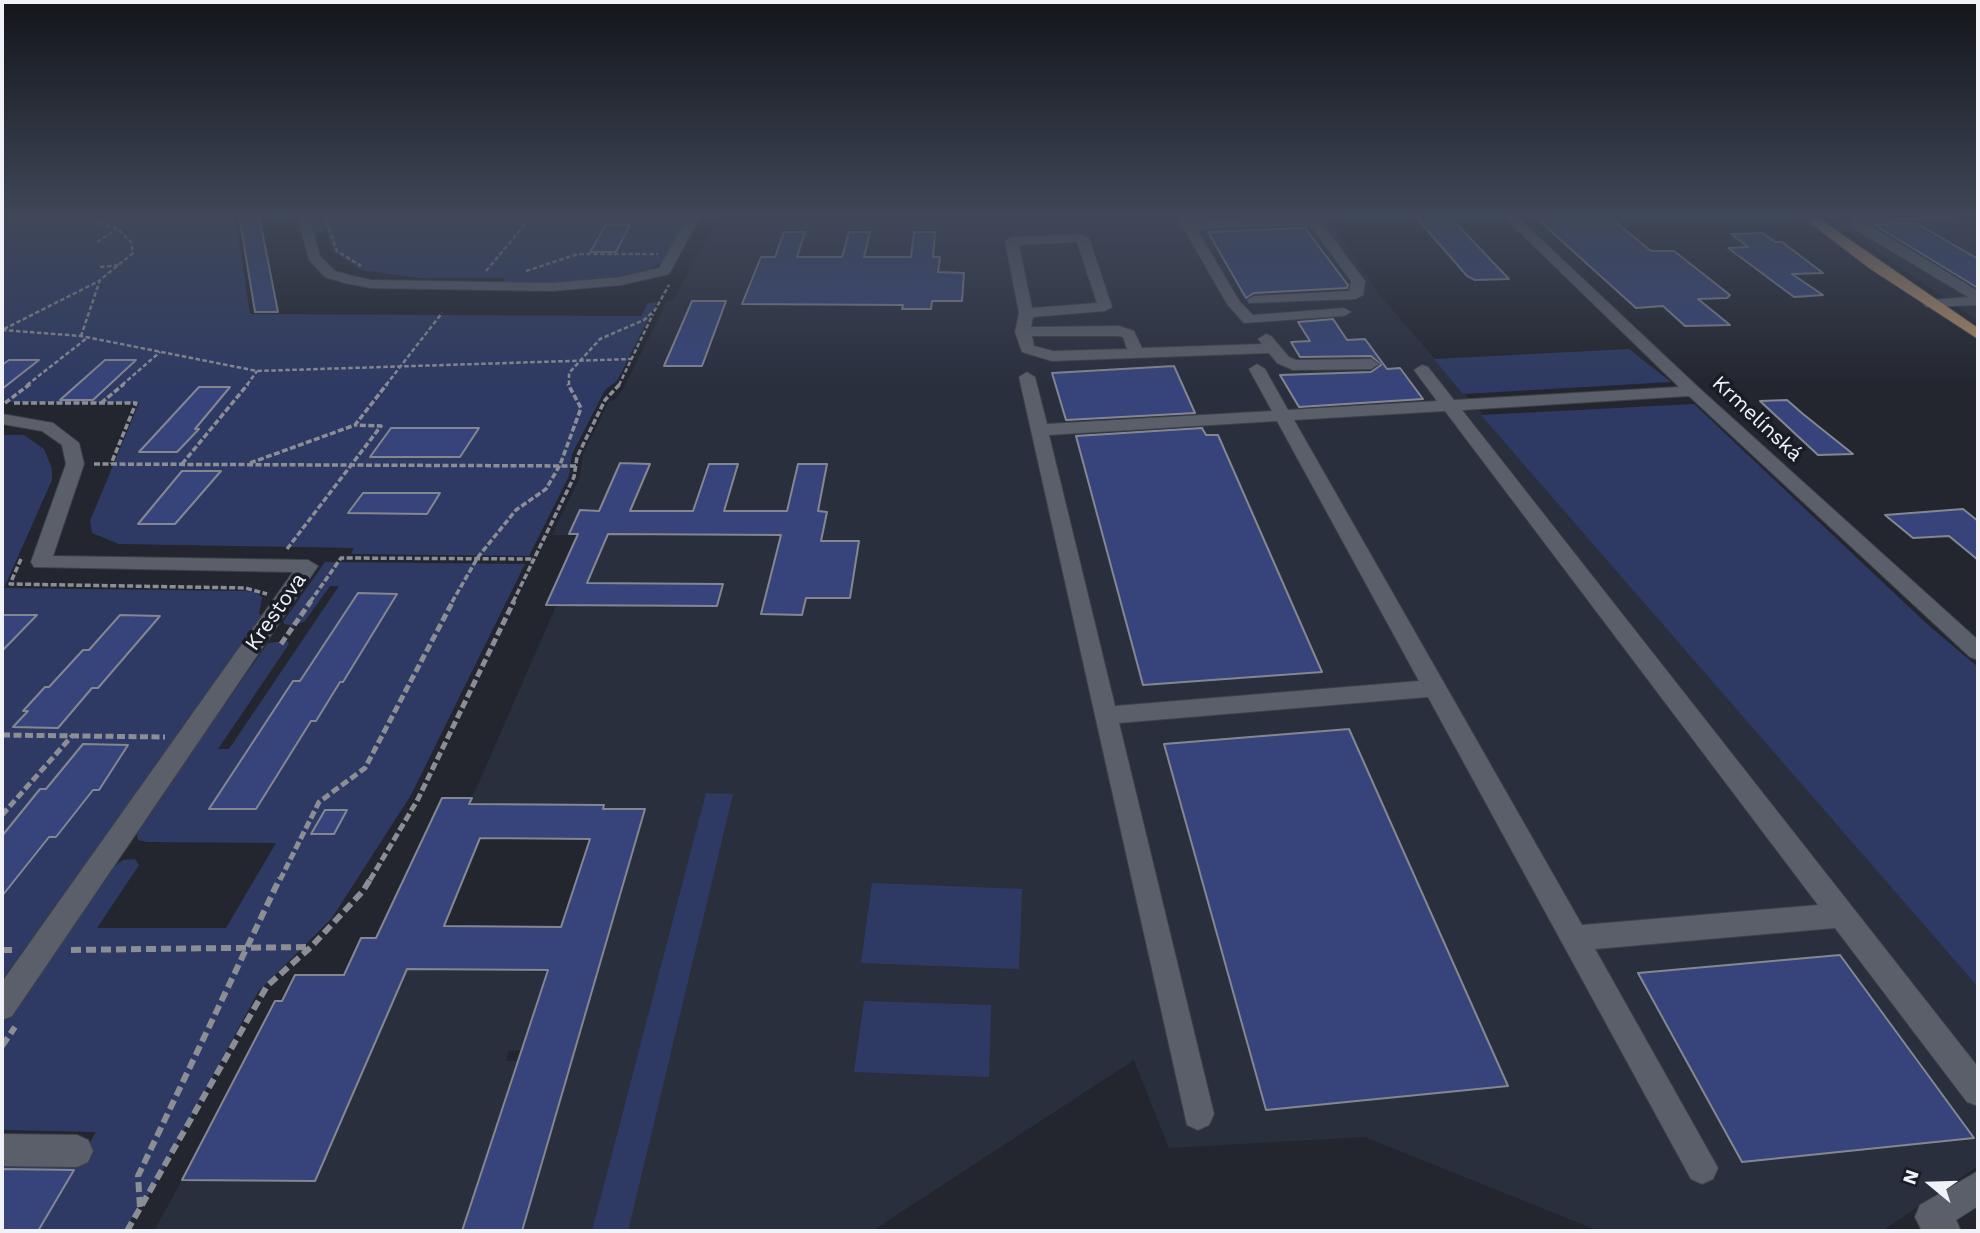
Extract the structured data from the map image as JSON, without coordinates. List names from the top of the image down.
{
  "streets": {
    "street": ["Krmelínská", "Krestova"]
  },
  "north": "left"
}
